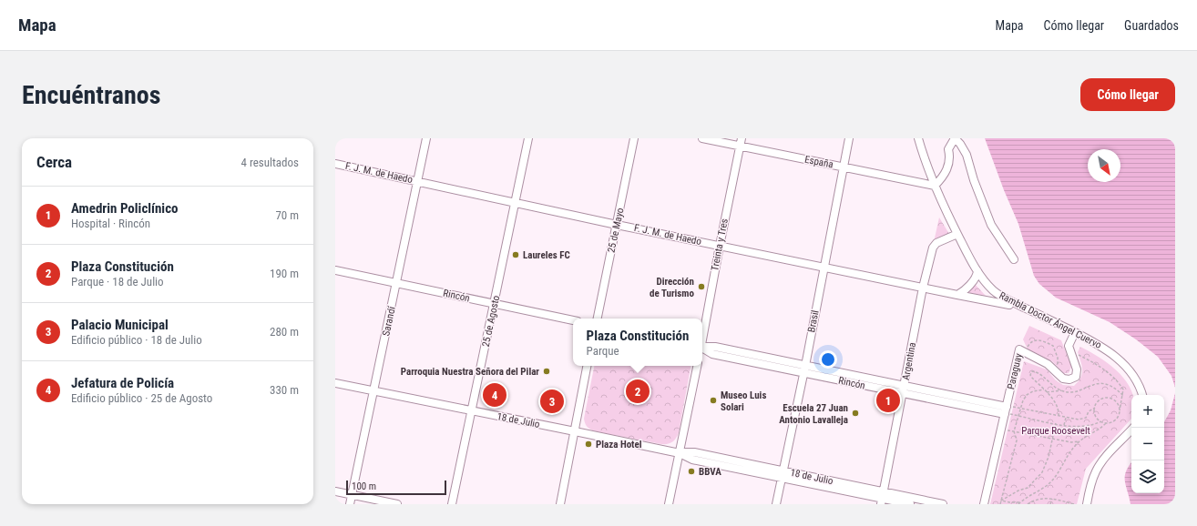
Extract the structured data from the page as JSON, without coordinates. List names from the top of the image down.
{
  "streets": {
    "street": [
      "España",
      "F. J. M. de Haedo",
      "25 de Mayo",
      "Treinta y Tres",
      "Rincón",
      "Rambla Doctor Ángel Cuervo",
      "Sarandí",
      "25 de Agosto",
      "Brasil",
      "Argentina",
      "Paraguay",
      "18 de Julio"
    ]
  },
  "crossings": [
    ["España", "Treinta y Tres"],
    ["España", "Rambla Doctor Ángel Cuervo"],
    ["España", "Brasil"],
    ["F. J. M. de Haedo", "25 de Mayo"],
    ["F. J. M. de Haedo", "Treinta y Tres"],
    ["F. J. M. de Haedo", "Rambla Doctor Ángel Cuervo"],
    ["F. J. M. de Haedo", "Sarandí"],
    ["F. J. M. de Haedo", "25 de Agosto"],
    ["F. J. M. de Haedo", "Brasil"],
    ["F. J. M. de Haedo", "Argentina"],
    ["Rincón", "Sarandí"],
    ["Rincón", "25 de Agosto"],
    ["Rincón", "Brasil"],
    ["Rincón", "Argentina"],
    ["Rincón", "Paraguay"],
    ["Rambla Doctor Ángel Cuervo", "Argentina"],
    ["Sarandí", "18 de Julio"],
    ["25 de Agosto", "18 de Julio"],
    ["Brasil", "18 de Julio"],
    ["Argentina", "18 de Julio"]
  ],
  "parks": ["Parque Roosevelt"],
  "places": [
    "Laureles FC",
    "Dirección de Turismo",
    "Parroquia Nuestra Señora del Pilar",
    "Museo Luis Solari",
    "Escuela 27 Juan Antonio Lavalleja",
    "Plaza Hotel",
    "BBVA"
  ],
  "scale_bar": "100 m",
  "north": "bottom right",
  "page": {
    "header": "Mapa",
    "nav": ["Mapa", "Cómo llegar", "Guardados"],
    "buttons": "Cómo llegar",
    "title": "Encuéntranos",
    "heading": ["Cerca", "4 resultados"],
    "list": [
      {
        "mark": "1",
        "name": "Amedrin Policlínico",
        "note": "Hospital · Rincón",
        "value": "70 m"
      },
      {
        "mark": "2",
        "name": "Plaza Constitución",
        "note": "Parque · 18 de Julio",
        "value": "190 m"
      },
      {
        "mark": "3",
        "name": "Palacio Municipal",
        "note": "Edificio público · 18 de Julio",
        "value": "280 m"
      },
      {
        "mark": "4",
        "name": "Jefatura de Policía",
        "note": "Edificio público · 25 de Agosto",
        "value": "330 m"
      }
    ],
    "popup": ["Plaza Constitución", "Parque"],
    "pins": [
      "2",
      "4",
      "1",
      "3"
    ],
    "map_buttons": ["+", "−"],
    "scale": "100 m"
  }
}
